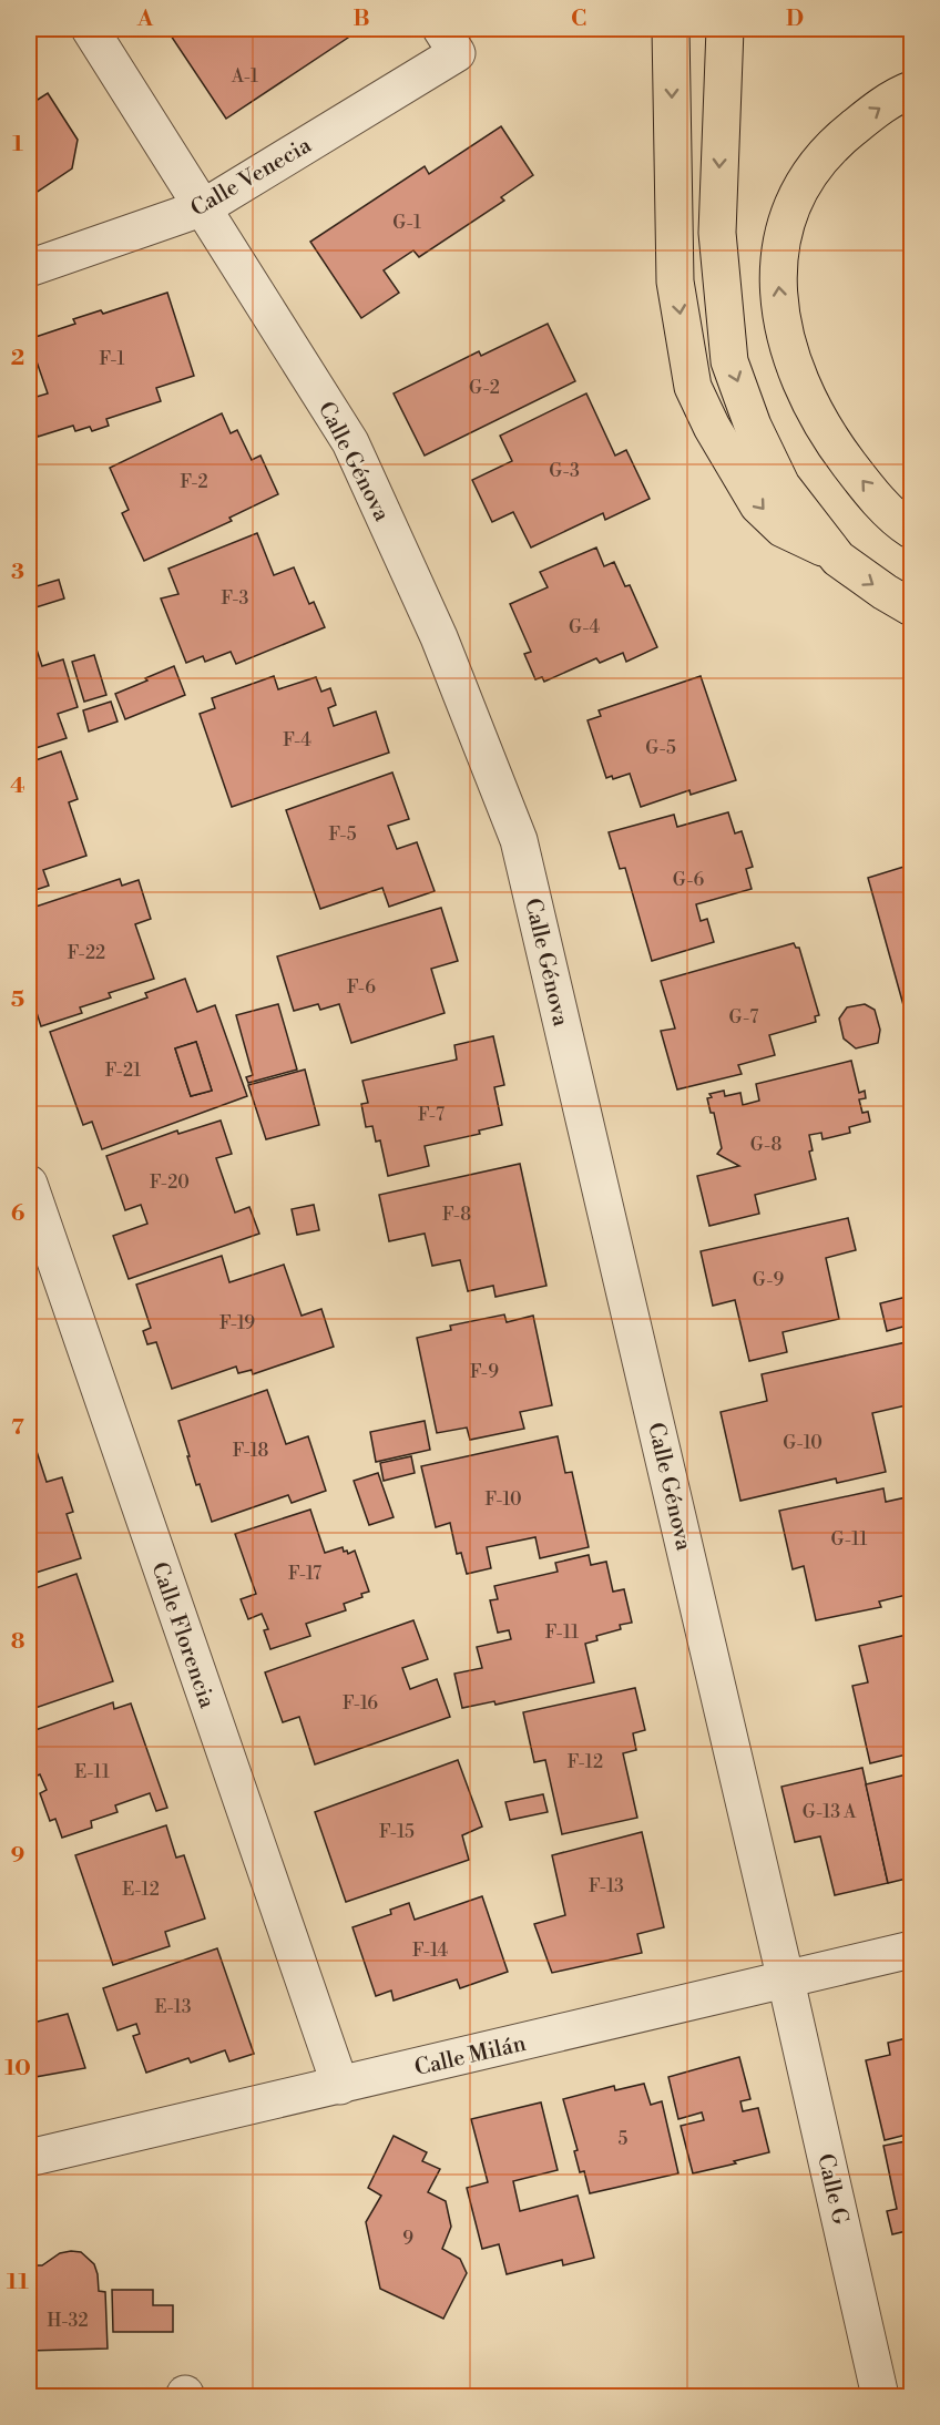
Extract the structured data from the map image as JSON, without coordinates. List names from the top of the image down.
{
  "streets": {
    "street": [
      "Calle Venecia",
      "Calle Génova",
      "Calle Florencia",
      "Calle Milán",
      "Calle G"
    ]
  },
  "crossings": [
    ["Calle Venecia", "Calle Génova"],
    ["Calle Génova", "Calle Milán"],
    ["Calle Génova", "Calle G"],
    ["Calle Florencia", "Calle Milán"],
    ["Calle Milán", "Calle G"]
  ],
  "house_numbers": [
    "A-1",
    "G-1",
    "F-1",
    "G-2",
    "G-3",
    "F-2",
    "F-3",
    "G-4",
    "F-4",
    "G-5",
    "F-5",
    "G-6",
    "F-22",
    "F-6",
    "G-7",
    "F-21",
    "F-7",
    "G-8",
    "F-20",
    "F-8",
    "G-9",
    "F-19",
    "F-9",
    "G-10",
    "F-18",
    "F-10",
    "G-11",
    "F-17",
    "F-11",
    "F-16",
    "F-12",
    "E-11",
    "G-13 A",
    "F-15",
    "F-13",
    "E-12",
    "F-14",
    "E-13",
    "5",
    "9",
    "H-32"
  ],
  "grid": {
    "columns": [
      "A",
      "B",
      "C",
      "D"
    ],
    "rows": [
      "1",
      "2",
      "3",
      "4",
      "5",
      "6",
      "7",
      "8",
      "9",
      "10",
      "11"
    ]
  }
}
